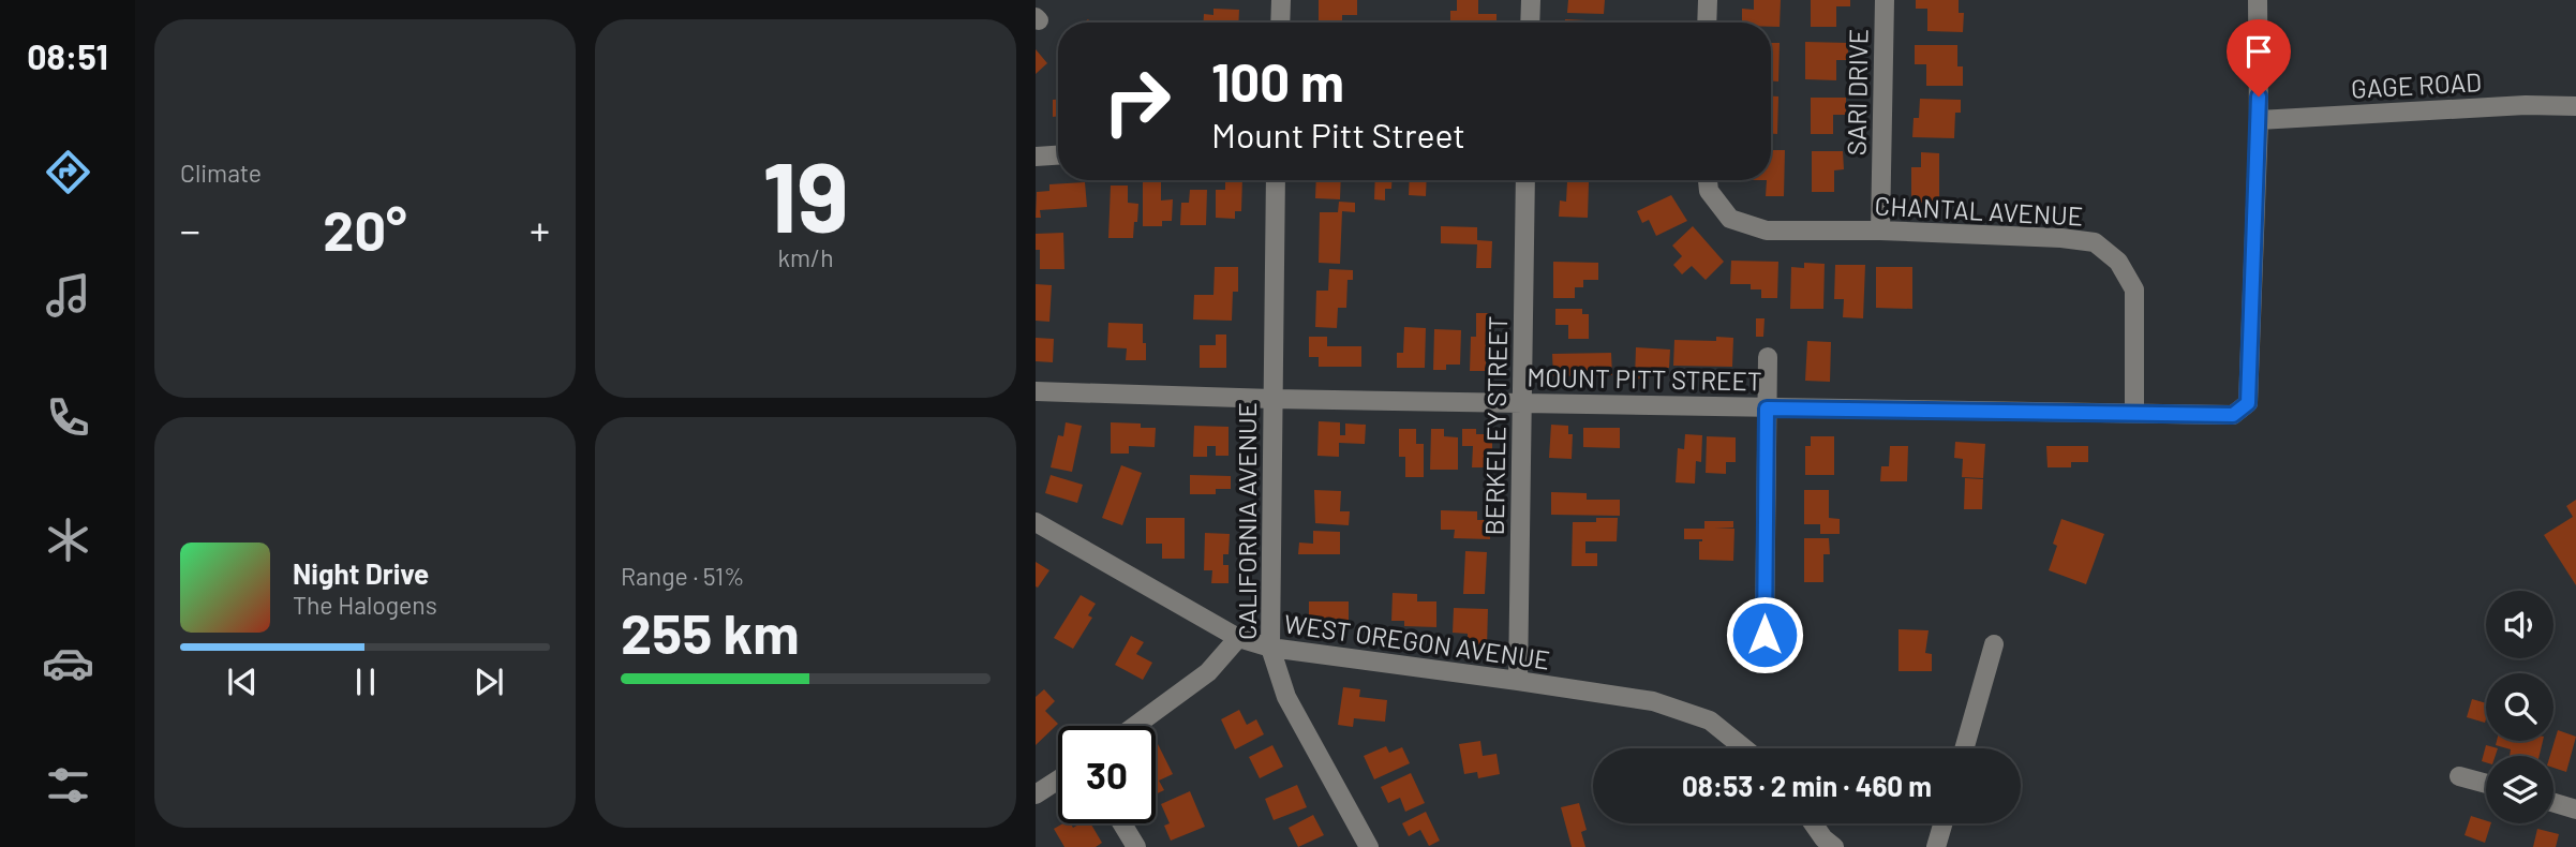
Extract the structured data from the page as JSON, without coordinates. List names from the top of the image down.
{
  "streets": {
    "street": [
      "GAGE ROAD",
      "SARI DRIVE",
      "CHANTAL AVENUE",
      "MOUNT PITT STREET",
      "BERKELEY STREET",
      "CALIFORNIA AVENUE",
      "WEST OREGON AVENUE"
    ]
  },
  "crossings": [
    ["GAGE ROAD", "MOUNT PITT STREET"],
    ["SARI DRIVE", "CHANTAL AVENUE"],
    ["CHANTAL AVENUE", "MOUNT PITT STREET"],
    ["MOUNT PITT STREET", "BERKELEY STREET"],
    ["MOUNT PITT STREET", "CALIFORNIA AVENUE"],
    ["BERKELEY STREET", "WEST OREGON AVENUE"],
    ["CALIFORNIA AVENUE", "WEST OREGON AVENUE"]
  ],
  "page": {
    "tabs": "08:51",
    "tile": [
      "Climate",
      ["19", "km/h"],
      ["Range · 51%", "255 km"]
    ],
    "turn": ["100 m", "Mount Pitt Street"],
    "heat": ["−", "20°", "+"],
    "song": ["Night Drive", "The Halogens"],
    "limit": "30",
    "trip": "08:53 · 2 min · 460 m"
  }
}
